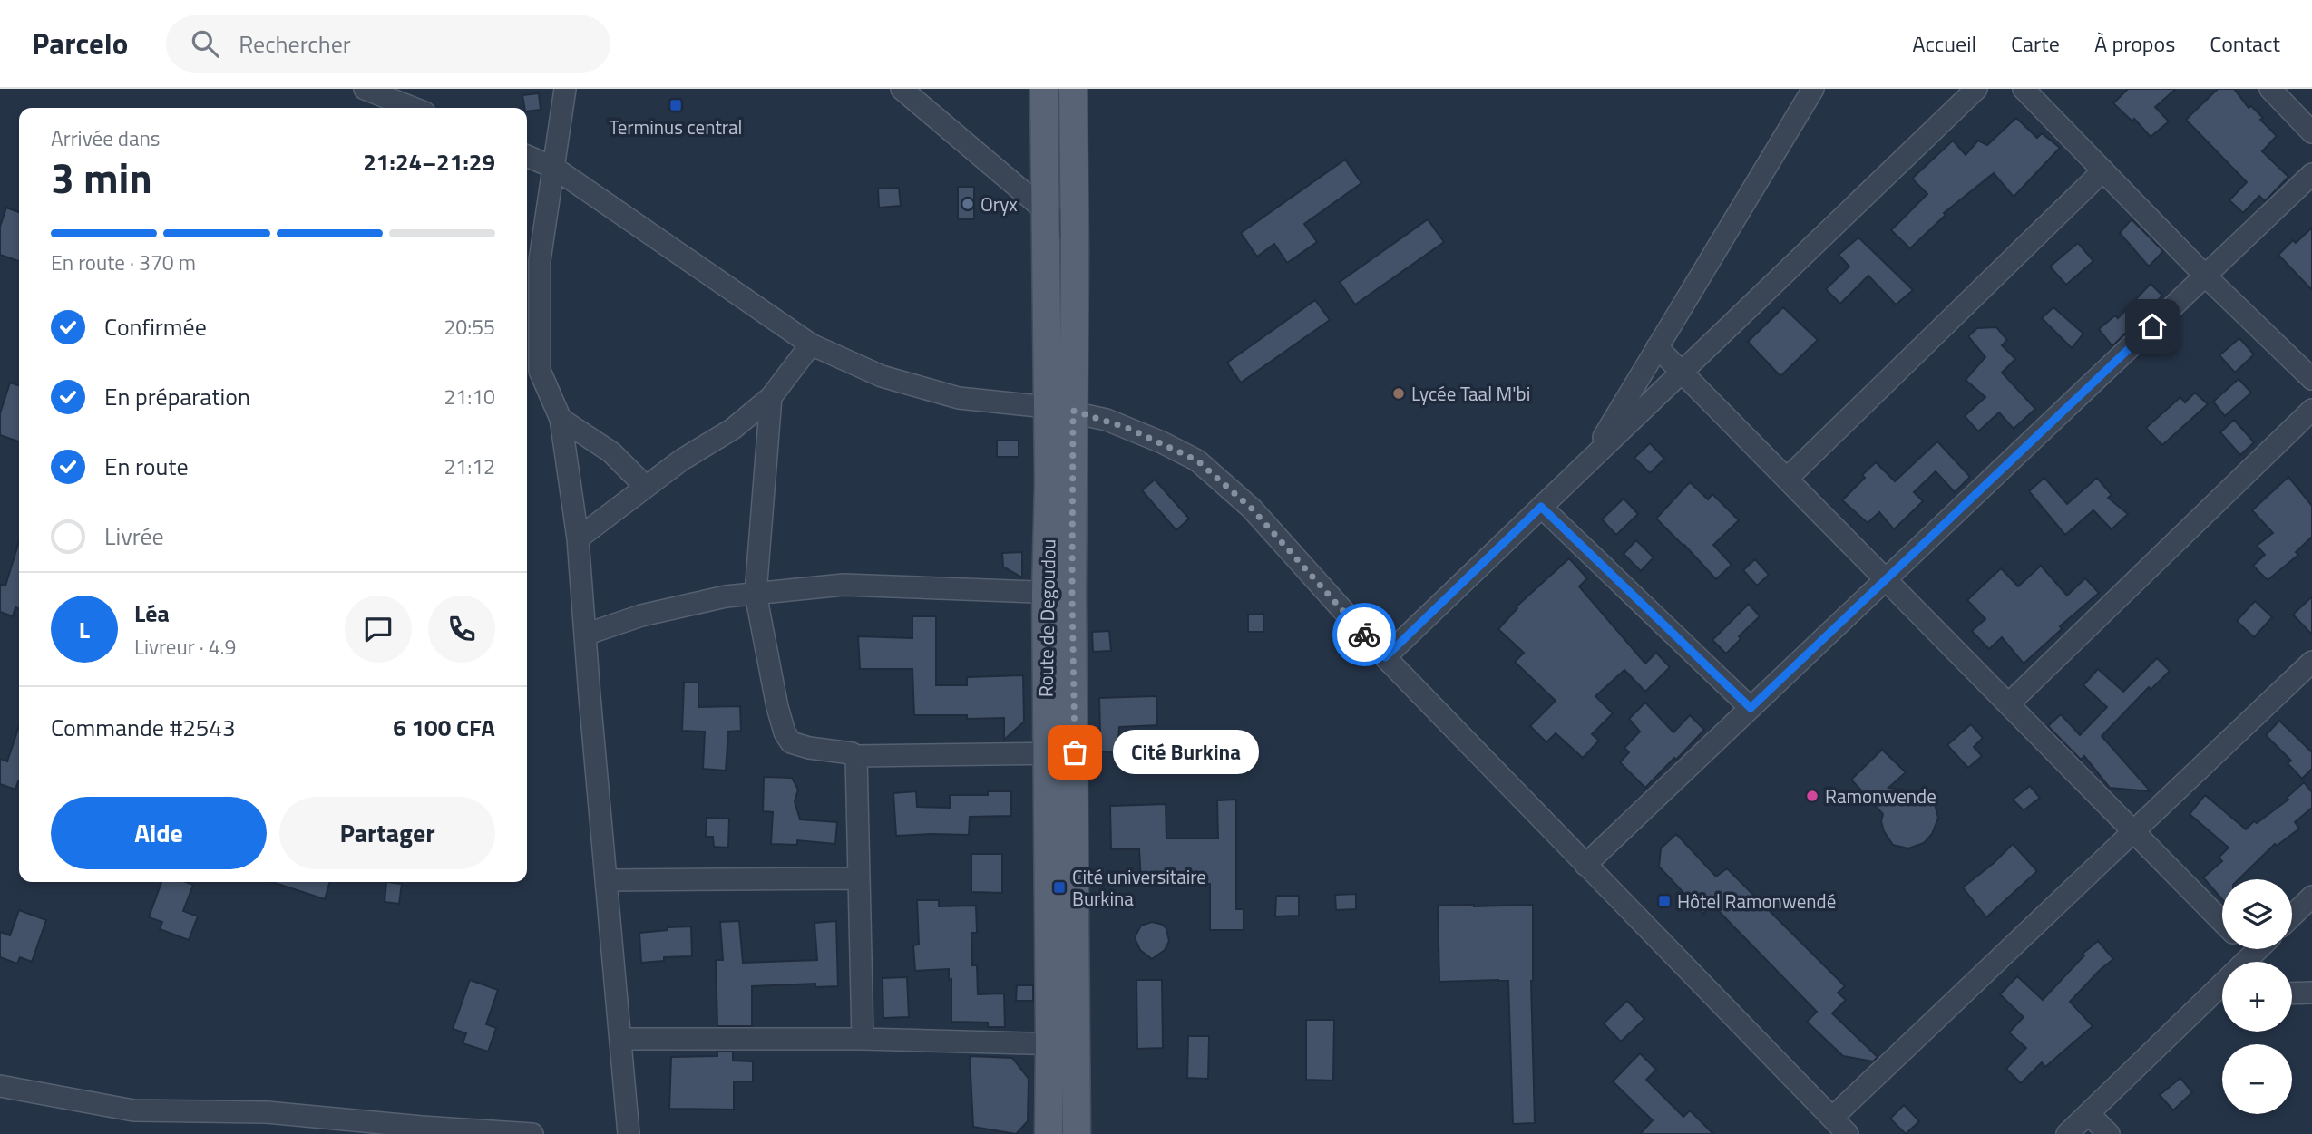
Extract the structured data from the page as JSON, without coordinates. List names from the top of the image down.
{
  "streets": {
    "main road": ["Route de Degoudou"]
  },
  "places": {
    "transit": ["Terminus central", "Cité universitaire Burkina", "Hôtel Ramonwendé"],
    "other": [
      "Oryx",
      "Lycée Taal M'bi",
      "Cité Burkina",
      "Ramonwende"
    ]
  },
  "page": {
    "header": "Parcelo",
    "search": "Rechercher",
    "nav": [
      "Accueil",
      "Carte",
      "À propos",
      "Contact"
    ],
    "heading": ["3 min", "Arrivée dans", "21:24–21:29"],
    "panel": [
      "Léa",
      "Livreur · 4.9",
      "Commande #2543",
      "6 100 CFA"
    ],
    "bar": "En route · 370 m",
    "list": [
      ["Confirmée", "20:55"],
      ["En préparation", "21:10"],
      ["En route", "21:12"],
      "Livrée"
    ],
    "round": "L",
    "bubble": "Cité Burkina",
    "buttons": ["Aide", "Partager"],
    "map_buttons": ["+", "−"]
  }
}
